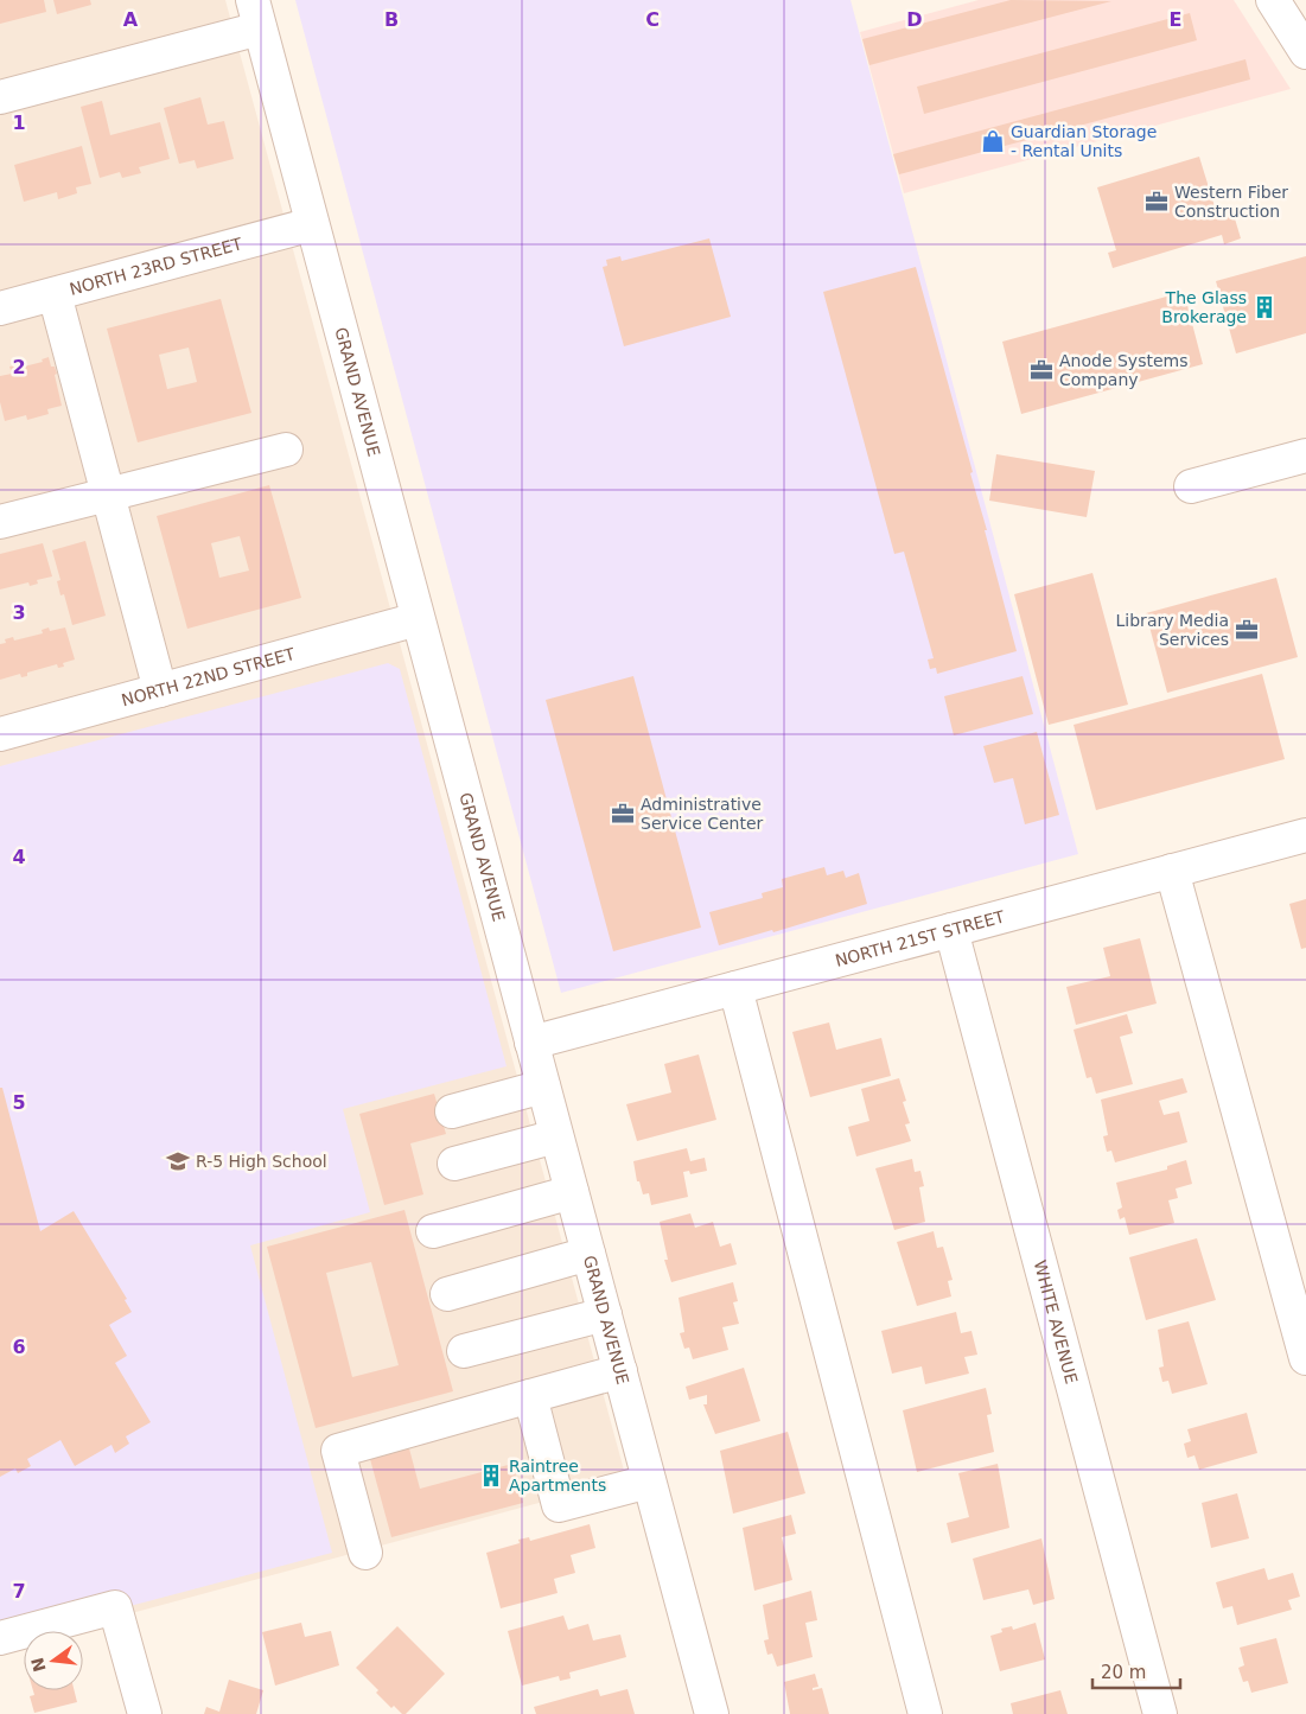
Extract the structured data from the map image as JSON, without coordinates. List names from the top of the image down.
{
  "streets": {
    "street": [
      "NORTH 23RD STREET",
      "GRAND AVENUE",
      "NORTH 22ND STREET",
      "NORTH 21ST STREET",
      "WHITE AVENUE"
    ]
  },
  "crossings": [
    ["NORTH 23RD STREET", "GRAND AVENUE"],
    ["GRAND AVENUE", "NORTH 22ND STREET"],
    ["GRAND AVENUE", "NORTH 21ST STREET"],
    ["NORTH 21ST STREET", "WHITE AVENUE"]
  ],
  "places": {
    "shop": ["Guardian Storage - Rental Units"],
    "office": [
      "Western Fiber Construction",
      "Anode Systems Company",
      "Library Media Services",
      "Administrative Service Center"
    ],
    "building": ["The Glass Brokerage", "Raintree Apartments"],
    "school or university": ["R-5 High School"]
  },
  "scale_bar": "20 m",
  "north": "left",
  "grid": {
    "columns": [
      "A",
      "B",
      "C",
      "D",
      "E"
    ],
    "rows": [
      "1",
      "2",
      "3",
      "4",
      "5",
      "6",
      "7"
    ]
  }
}
